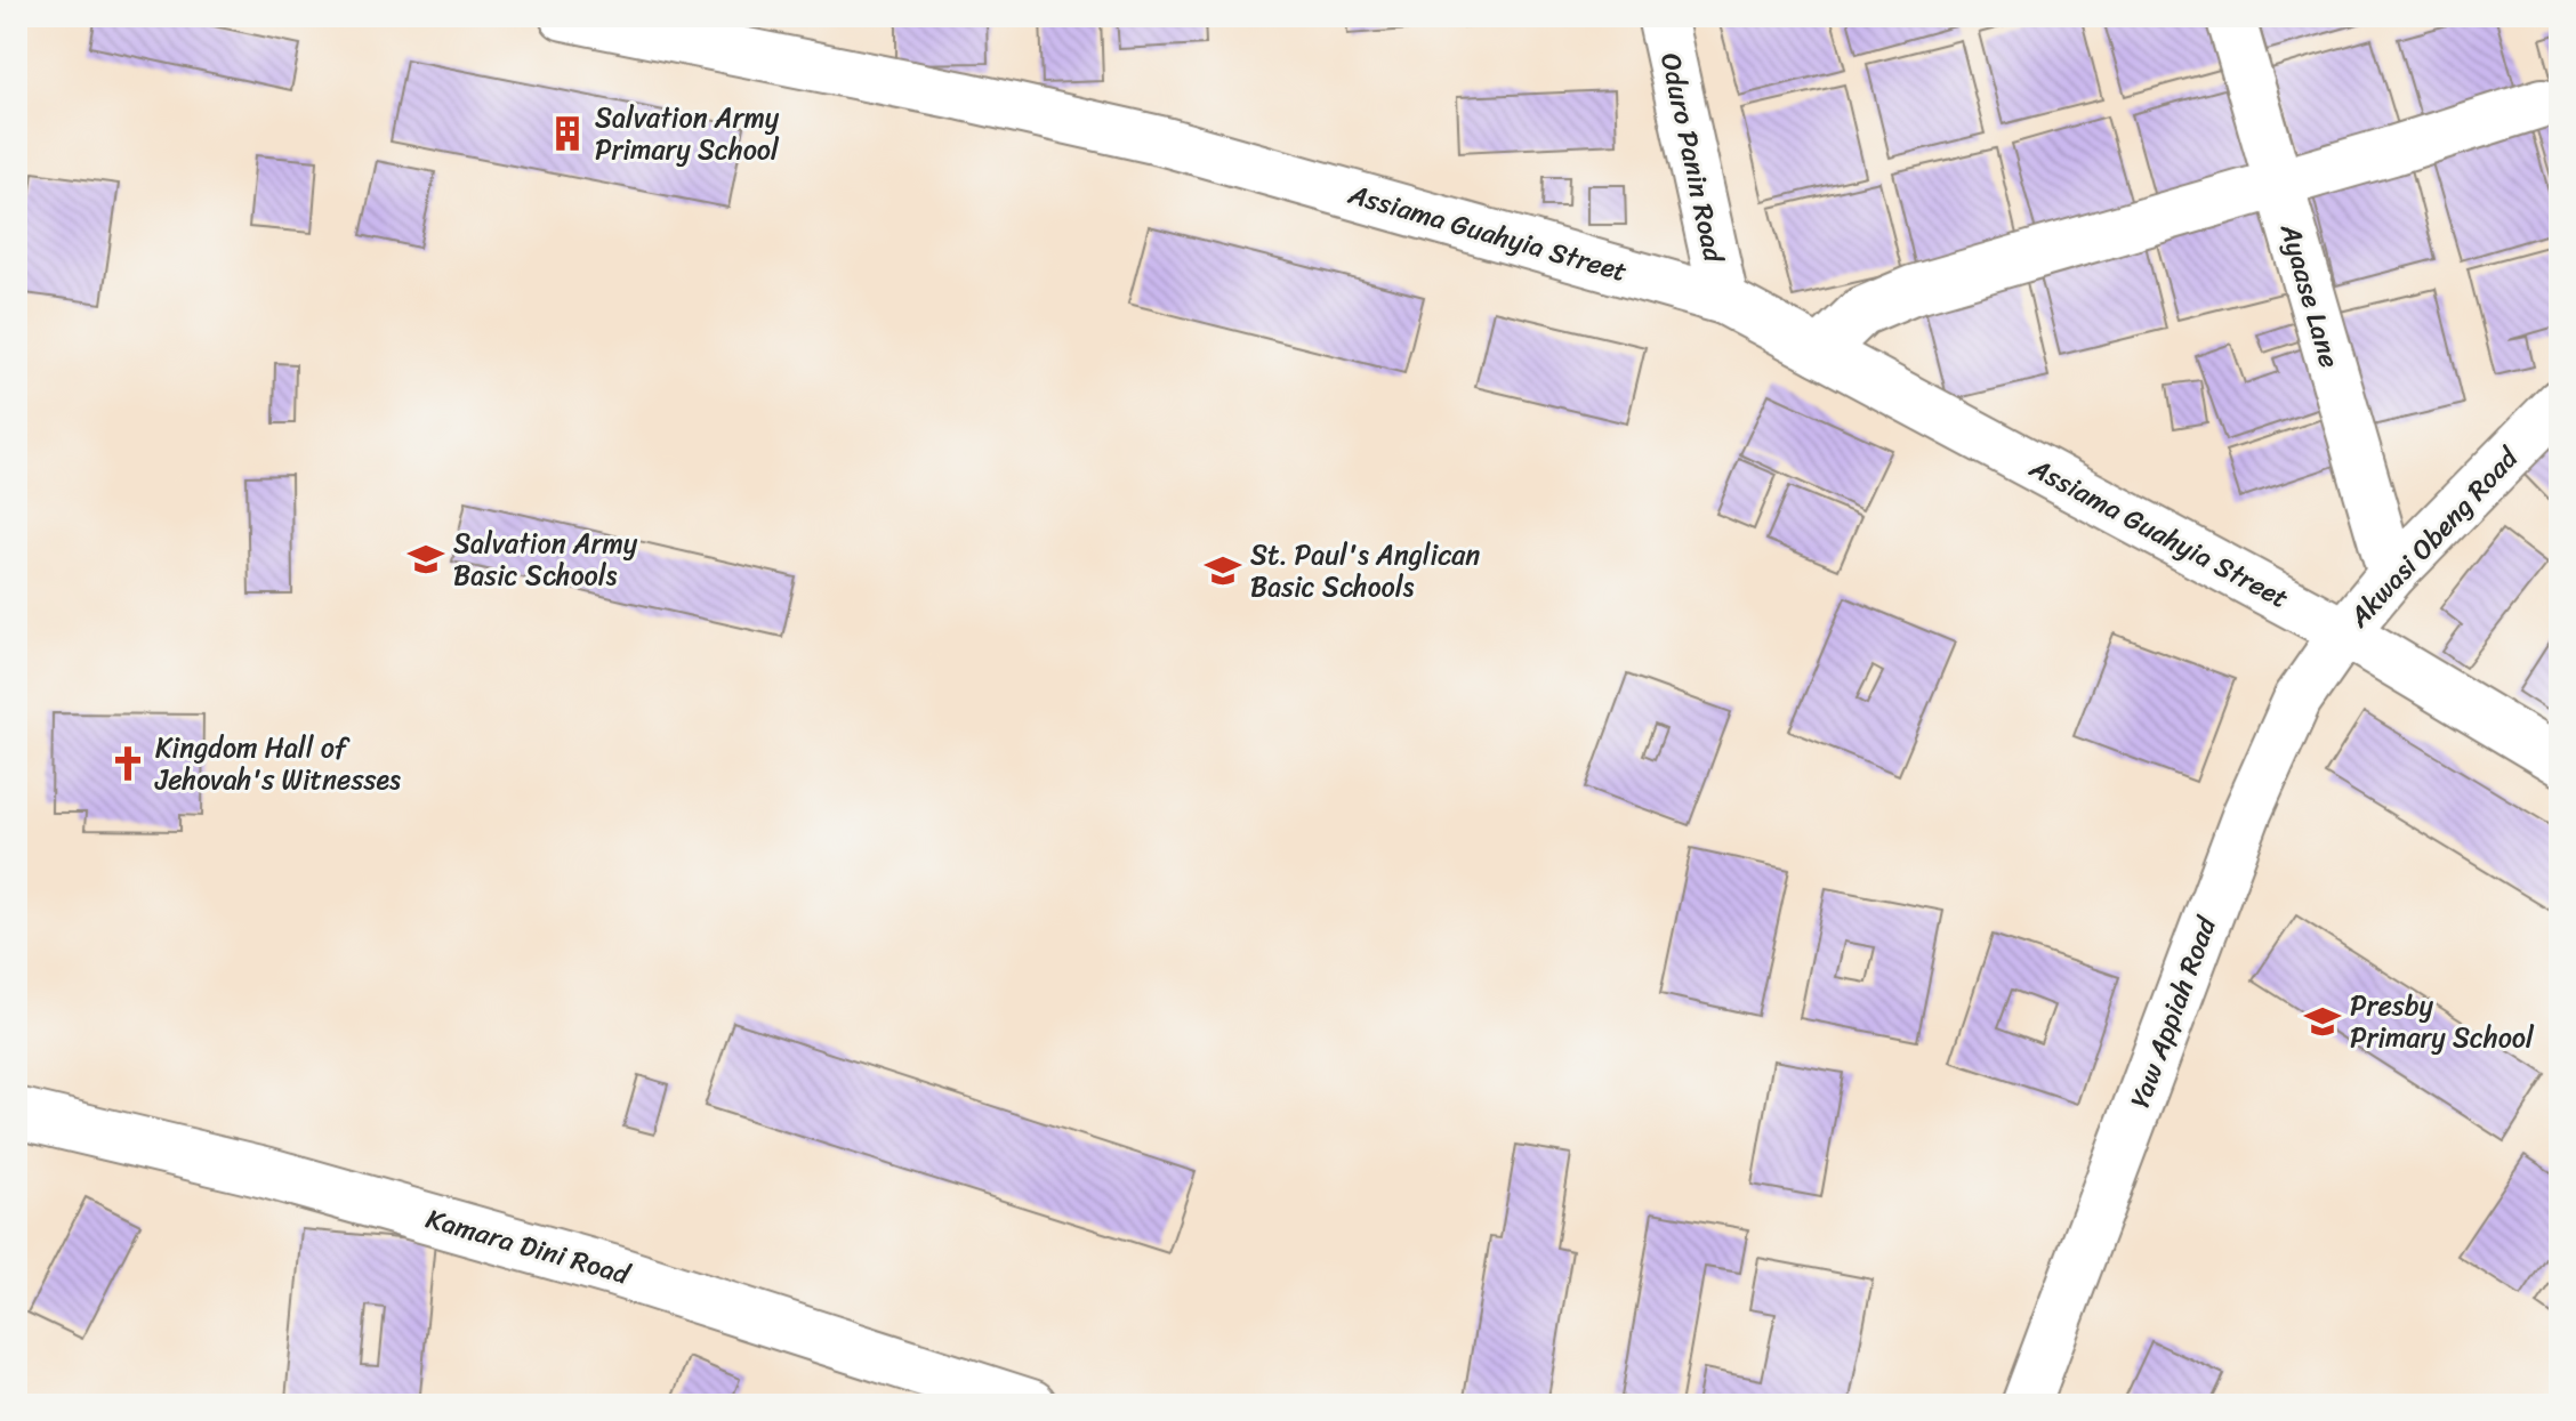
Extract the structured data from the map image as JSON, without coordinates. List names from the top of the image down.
{
  "streets": {
    "street": [
      "Oduro Panin Road",
      "Assiama Guahyia Street",
      "Ayaase Lane",
      "Akwasi Obeng Road",
      "Yaw Appiah Road",
      "Kamara Dini Road"
    ]
  },
  "crossings": [
    ["Oduro Panin Road", "Assiama Guahyia Street"],
    ["Assiama Guahyia Street", "Akwasi Obeng Road"],
    ["Assiama Guahyia Street", "Yaw Appiah Road"],
    ["Ayaase Lane", "Akwasi Obeng Road"],
    ["Akwasi Obeng Road", "Yaw Appiah Road"]
  ],
  "places": {
    "building": ["Salvation Army Primary School"],
    "school or university": ["Salvation Army Basic Schools", "St. Paul's Anglican Basic Schools", "Presby Primary School"],
    "church": ["Kingdom Hall of Jehovah's Witnesses"]
  }
}
